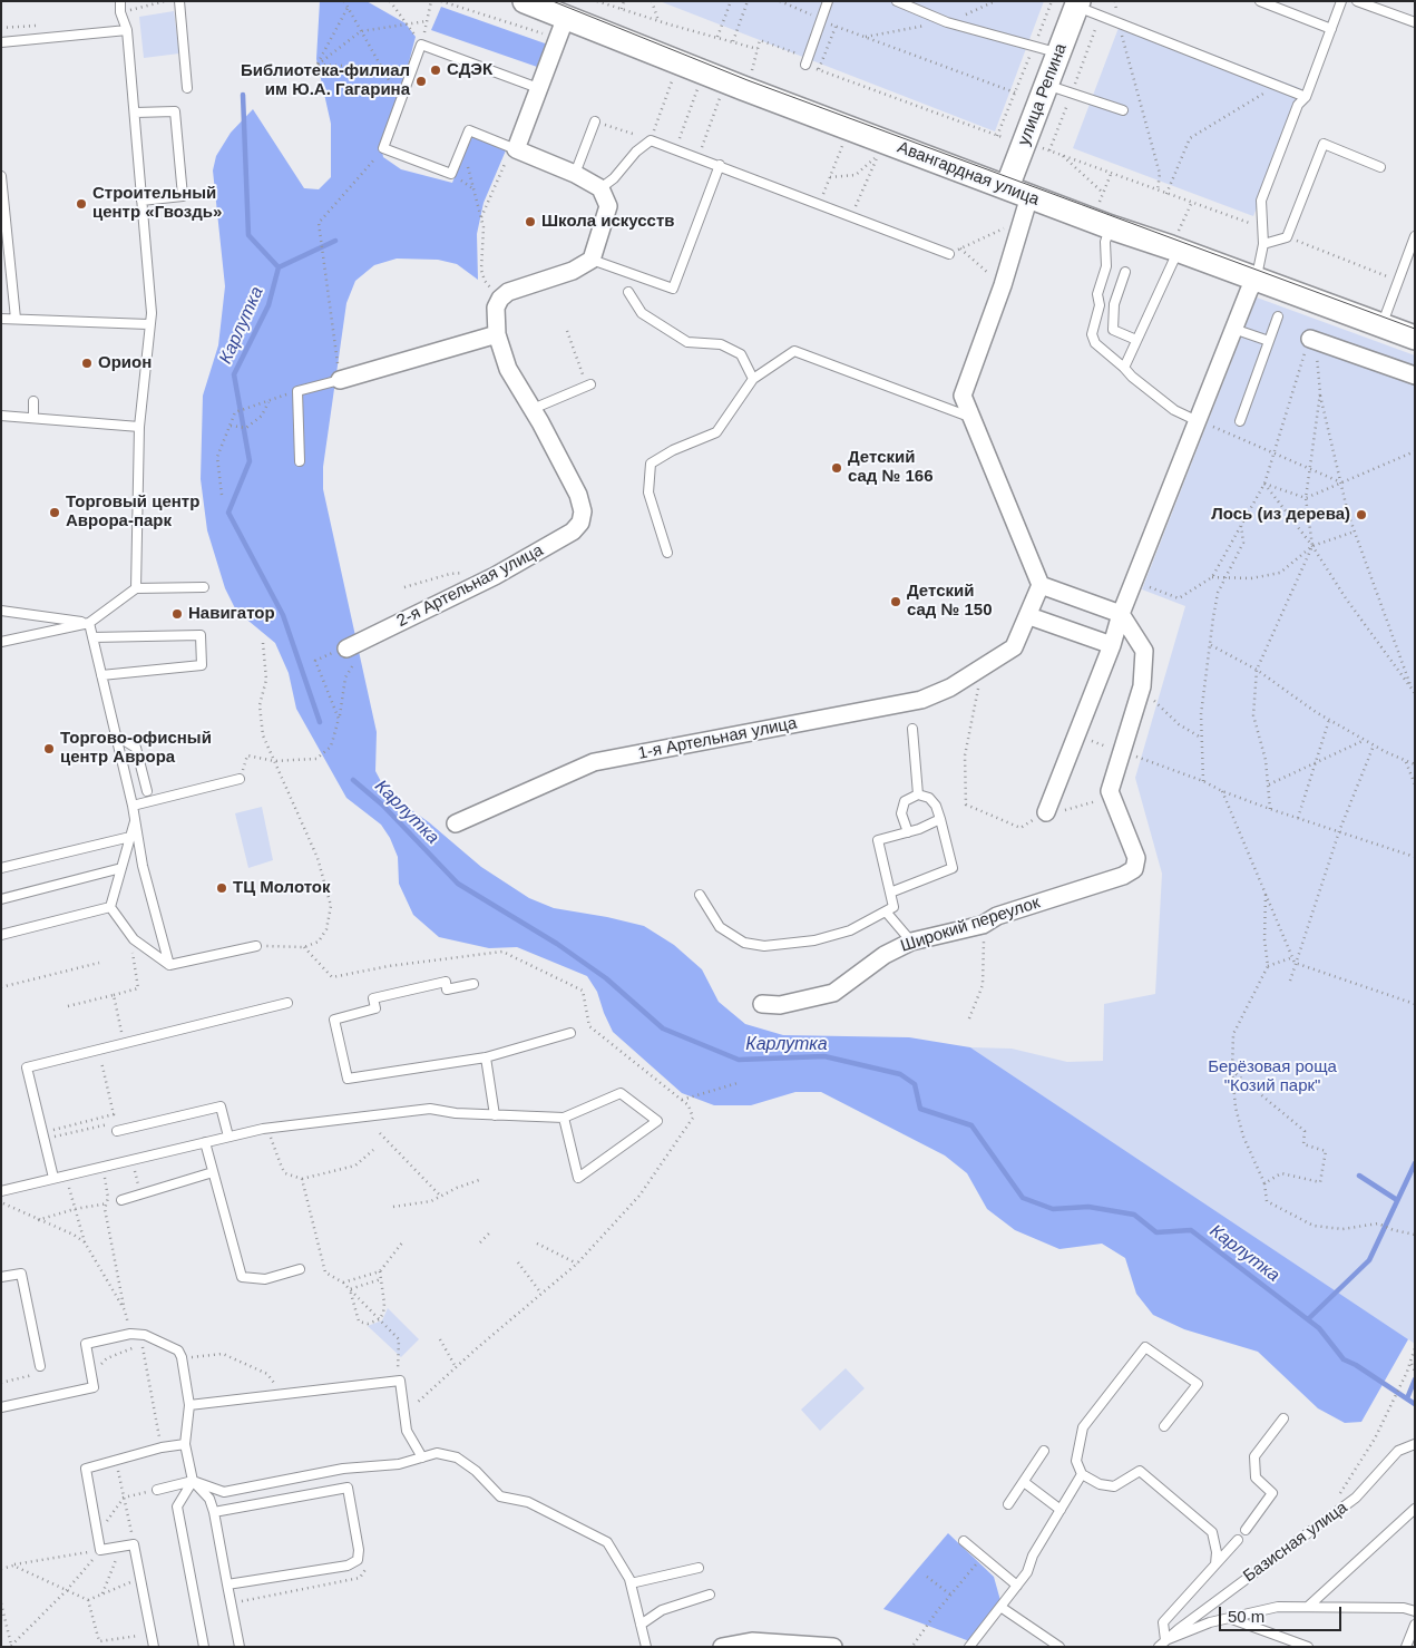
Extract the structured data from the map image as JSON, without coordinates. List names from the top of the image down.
{
  "streets": {
    "street": [
      "улица Репина",
      "Авангардная улица",
      "2-я Артельная улица",
      "1-я Артельная улица",
      "Широкий переулок"
    ],
    "lane": ["Базисная улица"]
  },
  "crossings": [
    ["улица Репина", "Авангардная улица"]
  ],
  "water": ["Карлутка"],
  "parks": ["Берёзовая роща \"Козий парк\""],
  "places": [
    "СДЭК",
    "Библиотека-филиал им Ю.А. Гагарина",
    "Строительный центр «Гвоздь»",
    "Школа искусств",
    "Орион",
    "Детский сад № 166",
    "Торговый центр Аврора-парк",
    "Лось (из дерева)",
    "Детский сад № 150",
    "Навигатор",
    "Торгово-офисный центр Аврора",
    "ТЦ Молоток"
  ],
  "scale_bar": "50 m"
}
